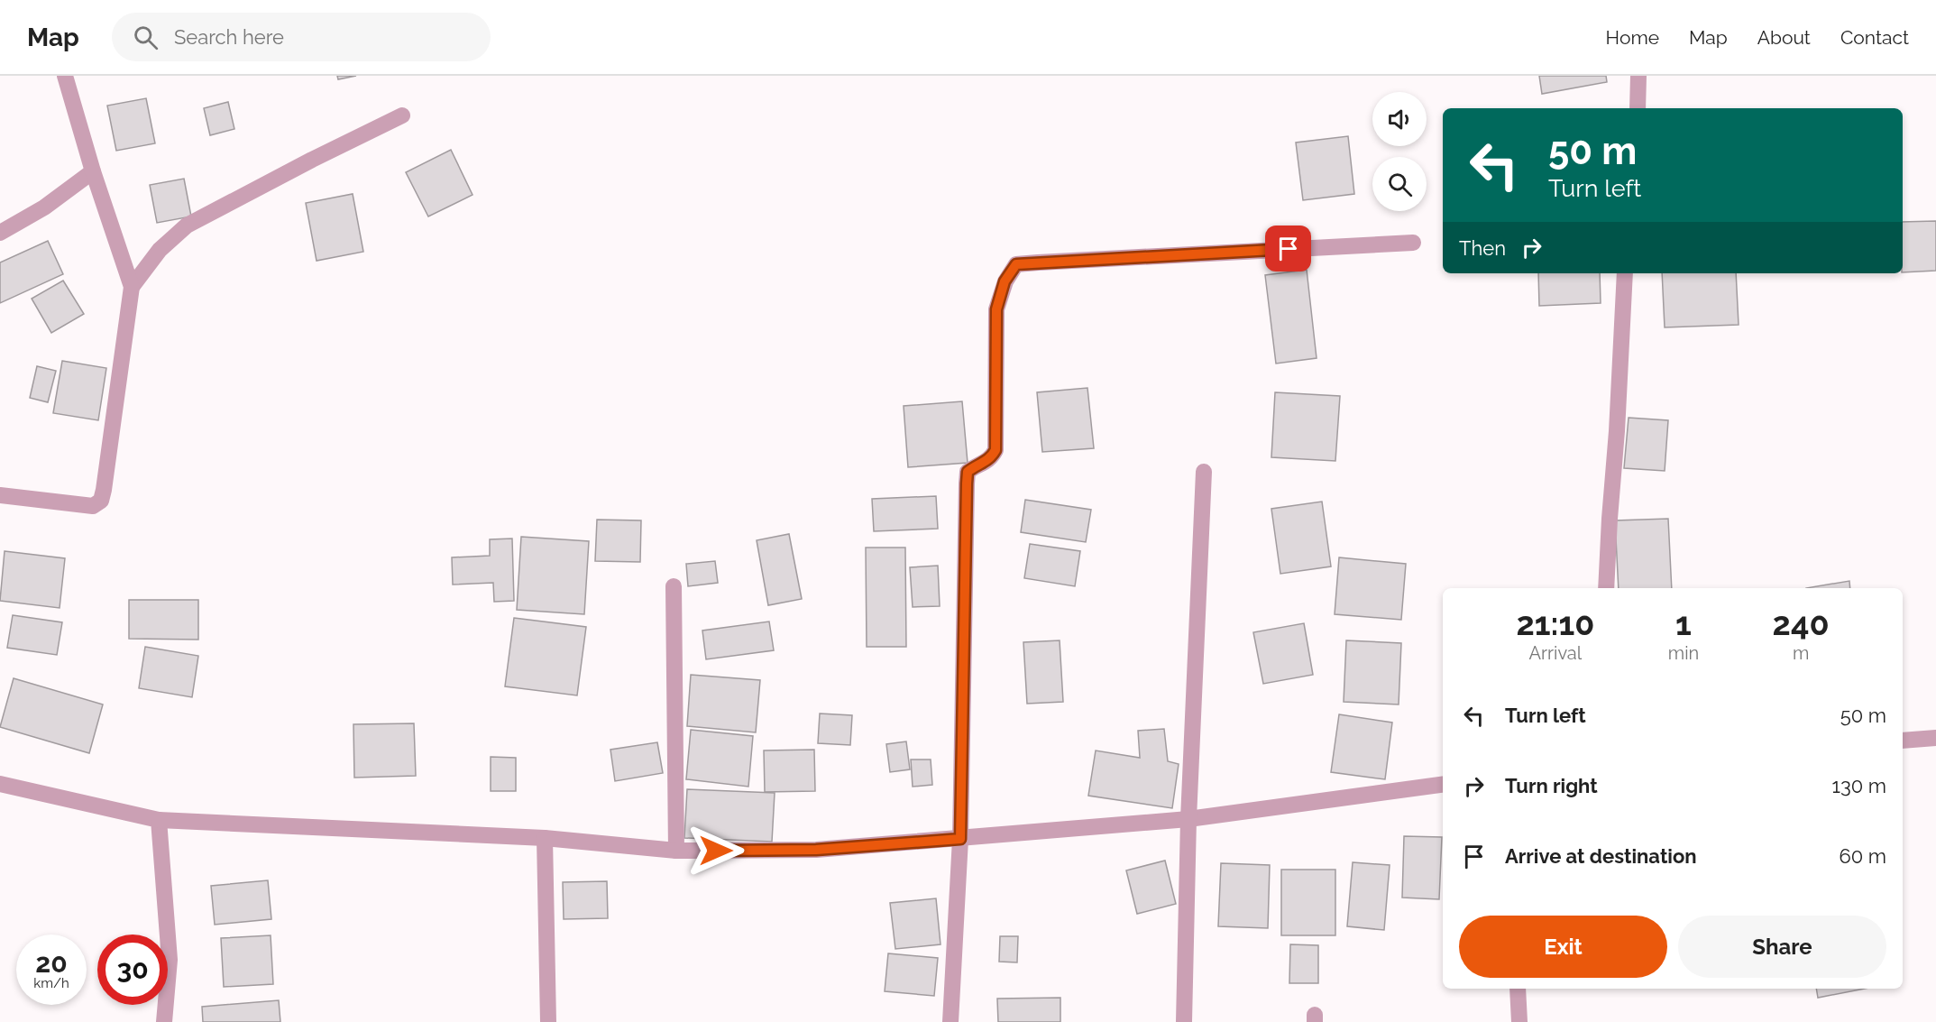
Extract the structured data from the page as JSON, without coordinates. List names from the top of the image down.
{
  "page": {
    "header": "Map",
    "search": "Search here",
    "nav": [
      "Home",
      "Map",
      "About",
      "Contact"
    ],
    "turn": ["50 m", "Turn left"],
    "then": "Then",
    "eta": [
      "21:10",
      "Arrival",
      "1",
      "min",
      "240",
      "m"
    ],
    "list": [
      {
        "name": "Turn left",
        "value": "50 m"
      },
      {
        "name": "Turn right",
        "value": "130 m"
      },
      {
        "name": "Arrive at destination",
        "value": "60 m"
      }
    ],
    "buttons": ["Exit", "Share"],
    "speed": "20 km/h",
    "limit": "30"
  }
}
